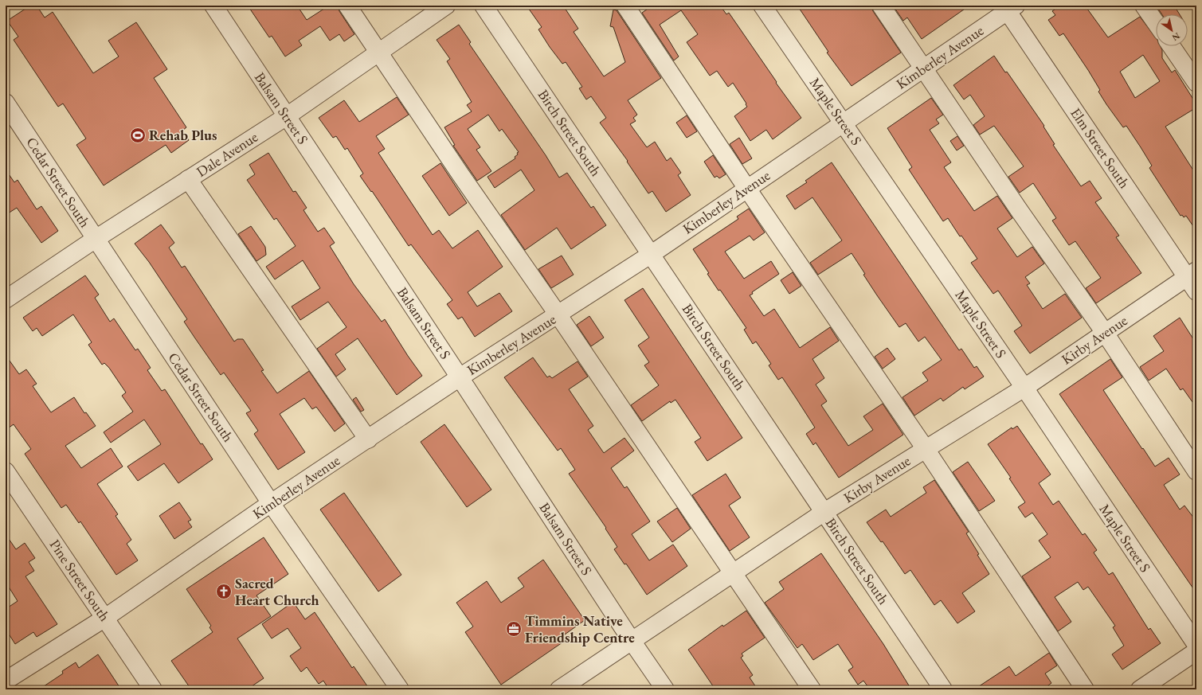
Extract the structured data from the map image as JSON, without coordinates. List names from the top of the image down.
{
  "streets": {
    "street": [
      "Kimberley Avenue",
      "Balsam Street S",
      "Maple Street S",
      "Birch Street South",
      "Elm Street South",
      "Dale Avenue",
      "Cedar Street South",
      "Kirby Avenue",
      "Pine Street South"
    ]
  },
  "crossings": [
    ["Kimberley Avenue", "Balsam Street S"],
    ["Kimberley Avenue", "Maple Street S"],
    ["Kimberley Avenue", "Birch Street South"],
    ["Kimberley Avenue", "Elm Street South"],
    ["Kimberley Avenue", "Cedar Street South"],
    ["Kimberley Avenue", "Pine Street South"],
    ["Balsam Street S", "Dale Avenue"],
    ["Balsam Street S", "Kirby Avenue"],
    ["Maple Street S", "Kirby Avenue"],
    ["Birch Street South", "Kirby Avenue"],
    ["Elm Street South", "Kirby Avenue"],
    ["Dale Avenue", "Cedar Street South"]
  ],
  "places": {
    "sports": ["Rehab Plus"],
    "church": ["Sacred Heart Church"],
    "office": ["Timmins Native Friendship Centre"]
  },
  "north": "bottom right"
}
